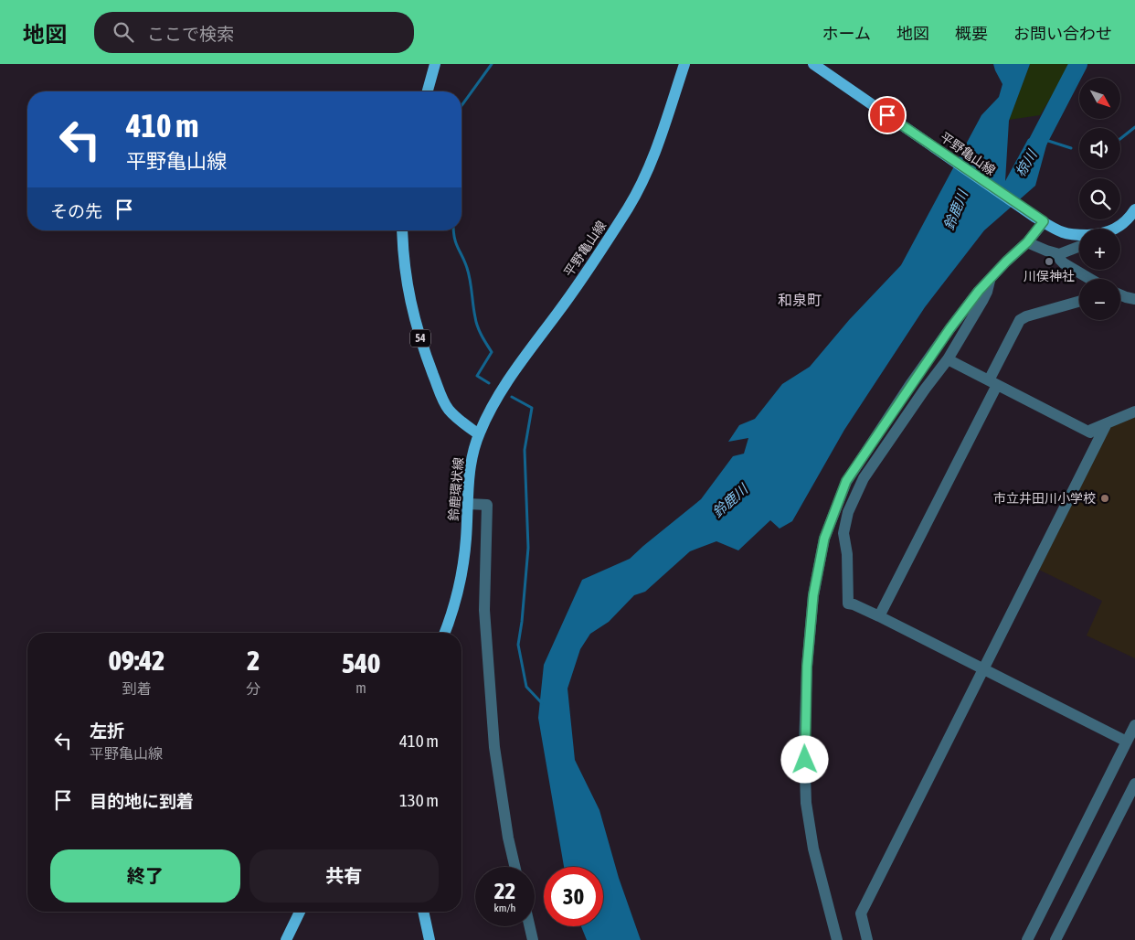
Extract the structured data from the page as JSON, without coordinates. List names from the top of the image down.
{
  "streets": {
    "main road": ["平野亀山線", "54", "鈴鹿環状線"]
  },
  "crossings": [
    ["平野亀山線", "54"],
    ["平野亀山線", "鈴鹿環状線"],
    ["54", "鈴鹿環状線"]
  ],
  "districts": ["和泉町"],
  "water": ["椋川", "鈴鹿川"],
  "places": ["川俣神社", "市立井田川小学校"],
  "north": "bottom right",
  "page": {
    "header": "地図",
    "search": "ここで検索",
    "nav": [
      "ホーム",
      "地図",
      "概要",
      "お問い合わせ"
    ],
    "map_buttons": ["+", "−"],
    "turn": ["410 m", "平野亀山線"],
    "then": "その先",
    "eta": [
      "09:42",
      "到着",
      "2",
      "分",
      "540",
      "m"
    ],
    "list": [
      {
        "name": "左折",
        "note": "平野亀山線",
        "value": "410 m"
      },
      {
        "name": "目的地に到着",
        "value": "130 m"
      }
    ],
    "buttons": ["終了", "共有"],
    "speed": "22 km/h",
    "limit": "30"
  }
}
